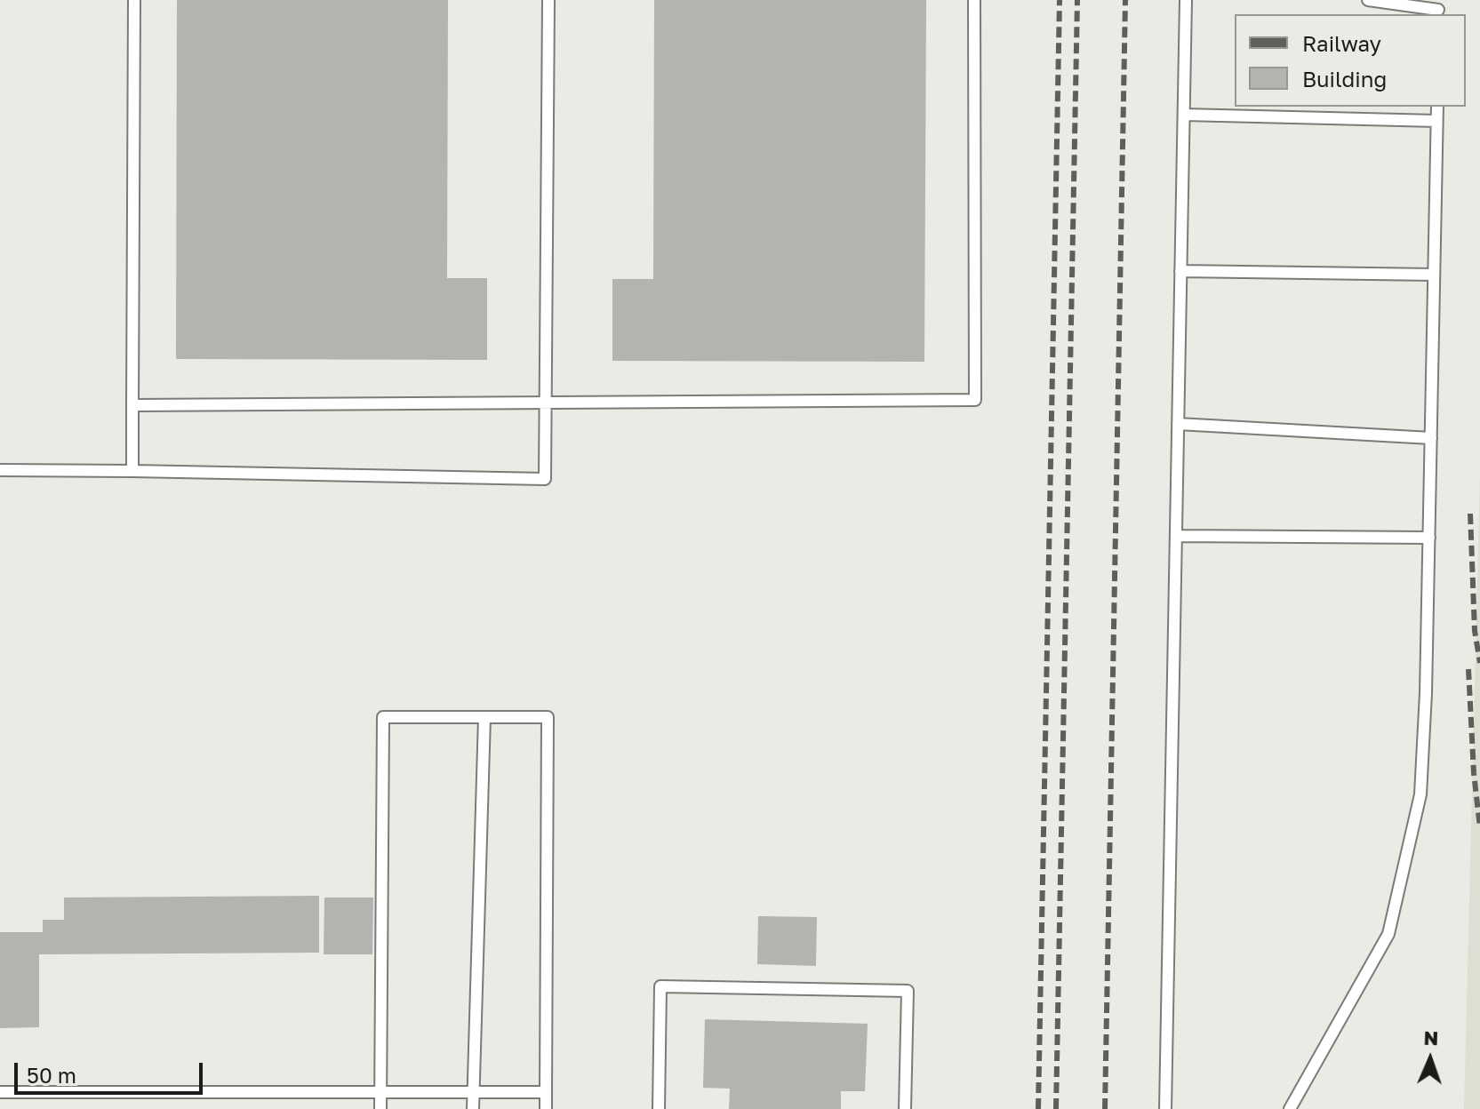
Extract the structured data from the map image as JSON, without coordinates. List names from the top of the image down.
{
  "legend": ["Railway", "Building"],
  "scale_bar": "50 m",
  "north": "top"
}
